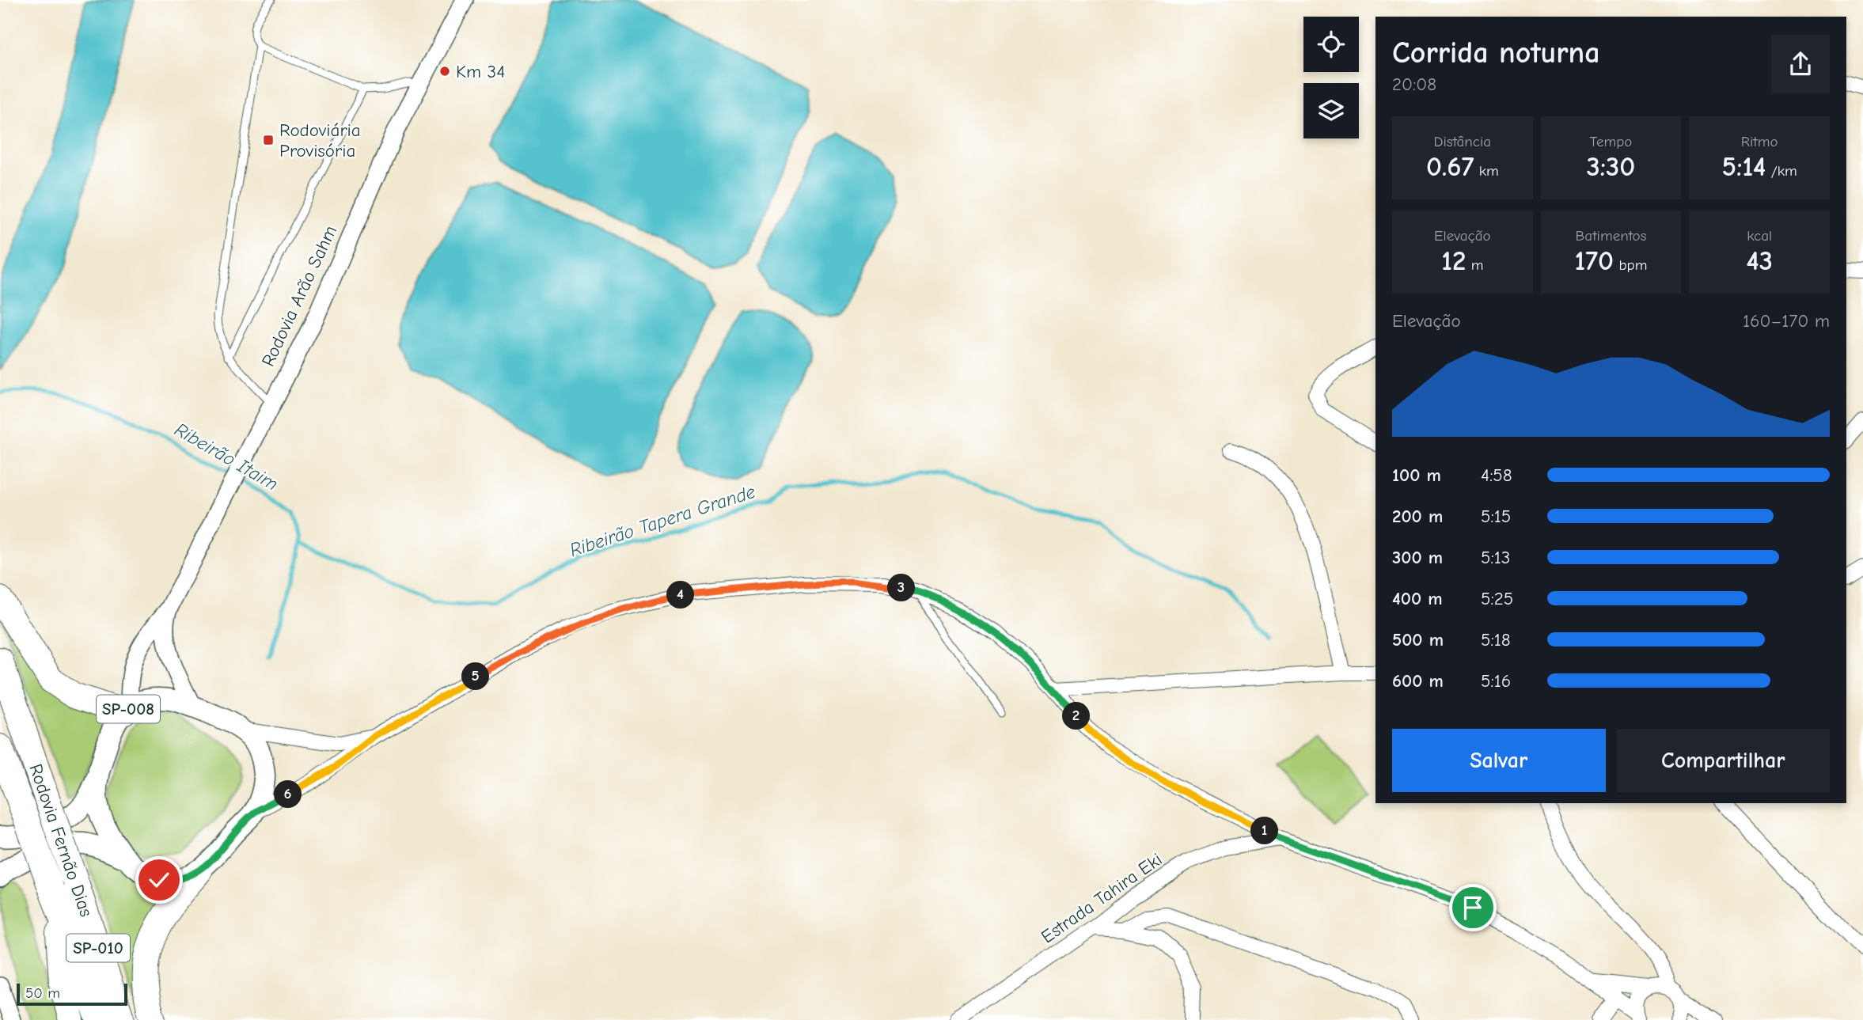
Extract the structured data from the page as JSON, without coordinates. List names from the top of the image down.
{
  "streets": {
    "highway": ["Rodovia Fernão Dias", "SP-010"],
    "main road": ["SP-008"],
    "street": ["Rodovia Arão Sahm", "Estrada Tahira Eki"]
  },
  "crossings": [
    ["Rodovia Arão Sahm", "SP-008"]
  ],
  "water": ["Ribeirão Itaim", "Ribeirão Tapera Grande"],
  "places": {
    "other": ["Km 34"],
    "transit": ["Rodoviária Provisória"]
  },
  "scale_bar": "50 m",
  "page": {
    "heading": ["Corrida noturna", "20:08"],
    "stats": [
      ["Distância", "0.67 km"],
      ["Tempo", "3:30"],
      ["Ritmo", "5:14 /km"],
      ["Elevação", "12 m"],
      ["Batimentos", "170 bpm"],
      ["kcal", "43"]
    ],
    "chart": ["Elevação", "160–170 m"],
    "list": [
      {
        "name": "100 m",
        "note": "4:58"
      },
      {
        "name": "200 m",
        "note": "5:15"
      },
      {
        "name": "300 m",
        "note": "5:13"
      },
      {
        "name": "400 m",
        "note": "5:25"
      },
      {
        "name": "500 m",
        "note": "5:18"
      },
      {
        "name": "600 m",
        "note": "5:16"
      }
    ],
    "pins": [
      "3",
      "4",
      "5",
      "2",
      "6",
      "1"
    ],
    "buttons": ["Salvar", "Compartilhar"],
    "scale": "50 m"
  }
}
